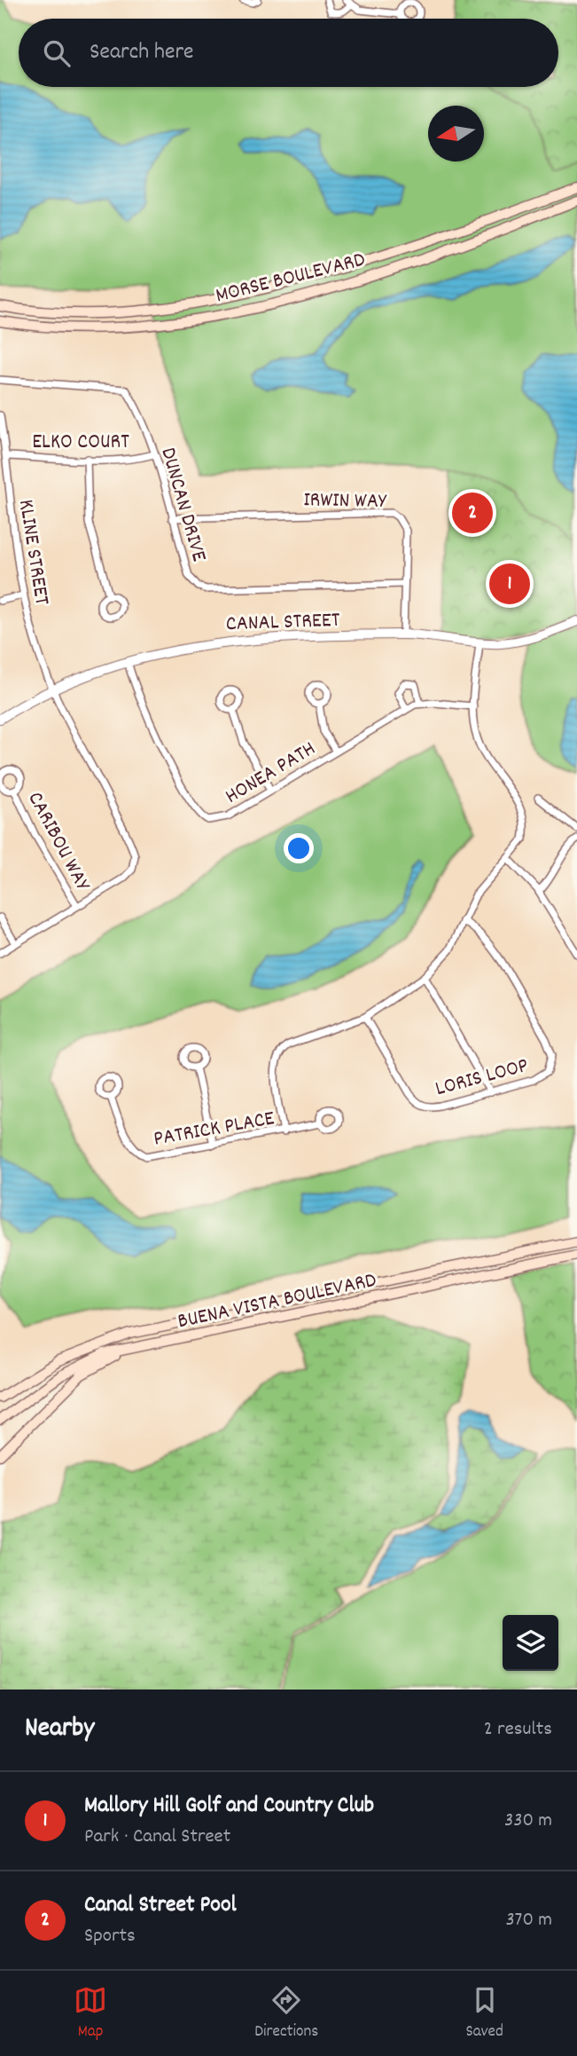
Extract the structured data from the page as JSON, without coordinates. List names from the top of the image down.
{
  "streets": {
    "main road": ["MORSE BOULEVARD", "BUENA VISTA BOULEVARD"],
    "street": [
      "ELKO COURT",
      "IRWIN WAY",
      "DUNCAN DRIVE",
      "KLINE STREET",
      "CANAL STREET",
      "HONEA PATH",
      "CARIBOU WAY",
      "LORIS LOOP",
      "PATRICK PLACE"
    ]
  },
  "crossings": [
    ["ELKO COURT", "DUNCAN DRIVE"],
    ["ELKO COURT", "KLINE STREET"],
    ["IRWIN WAY", "DUNCAN DRIVE"],
    ["IRWIN WAY", "CANAL STREET"],
    ["KLINE STREET", "CANAL STREET"],
    ["KLINE STREET", "CARIBOU WAY"],
    ["CANAL STREET", "HONEA PATH"]
  ],
  "north": "left",
  "page": {
    "search": "Search here",
    "pins": ["2", "1"],
    "heading": ["Nearby", "2 results"],
    "list": [
      {
        "mark": "1",
        "name": "Mallory Hill Golf and Country Club",
        "note": "Park · Canal Street",
        "value": "330 m"
      },
      {
        "mark": "2",
        "name": "Canal Street Pool",
        "note": "Sports",
        "value": "370 m"
      }
    ],
    "nav": ["Map", "Directions", "Saved"]
  }
}
